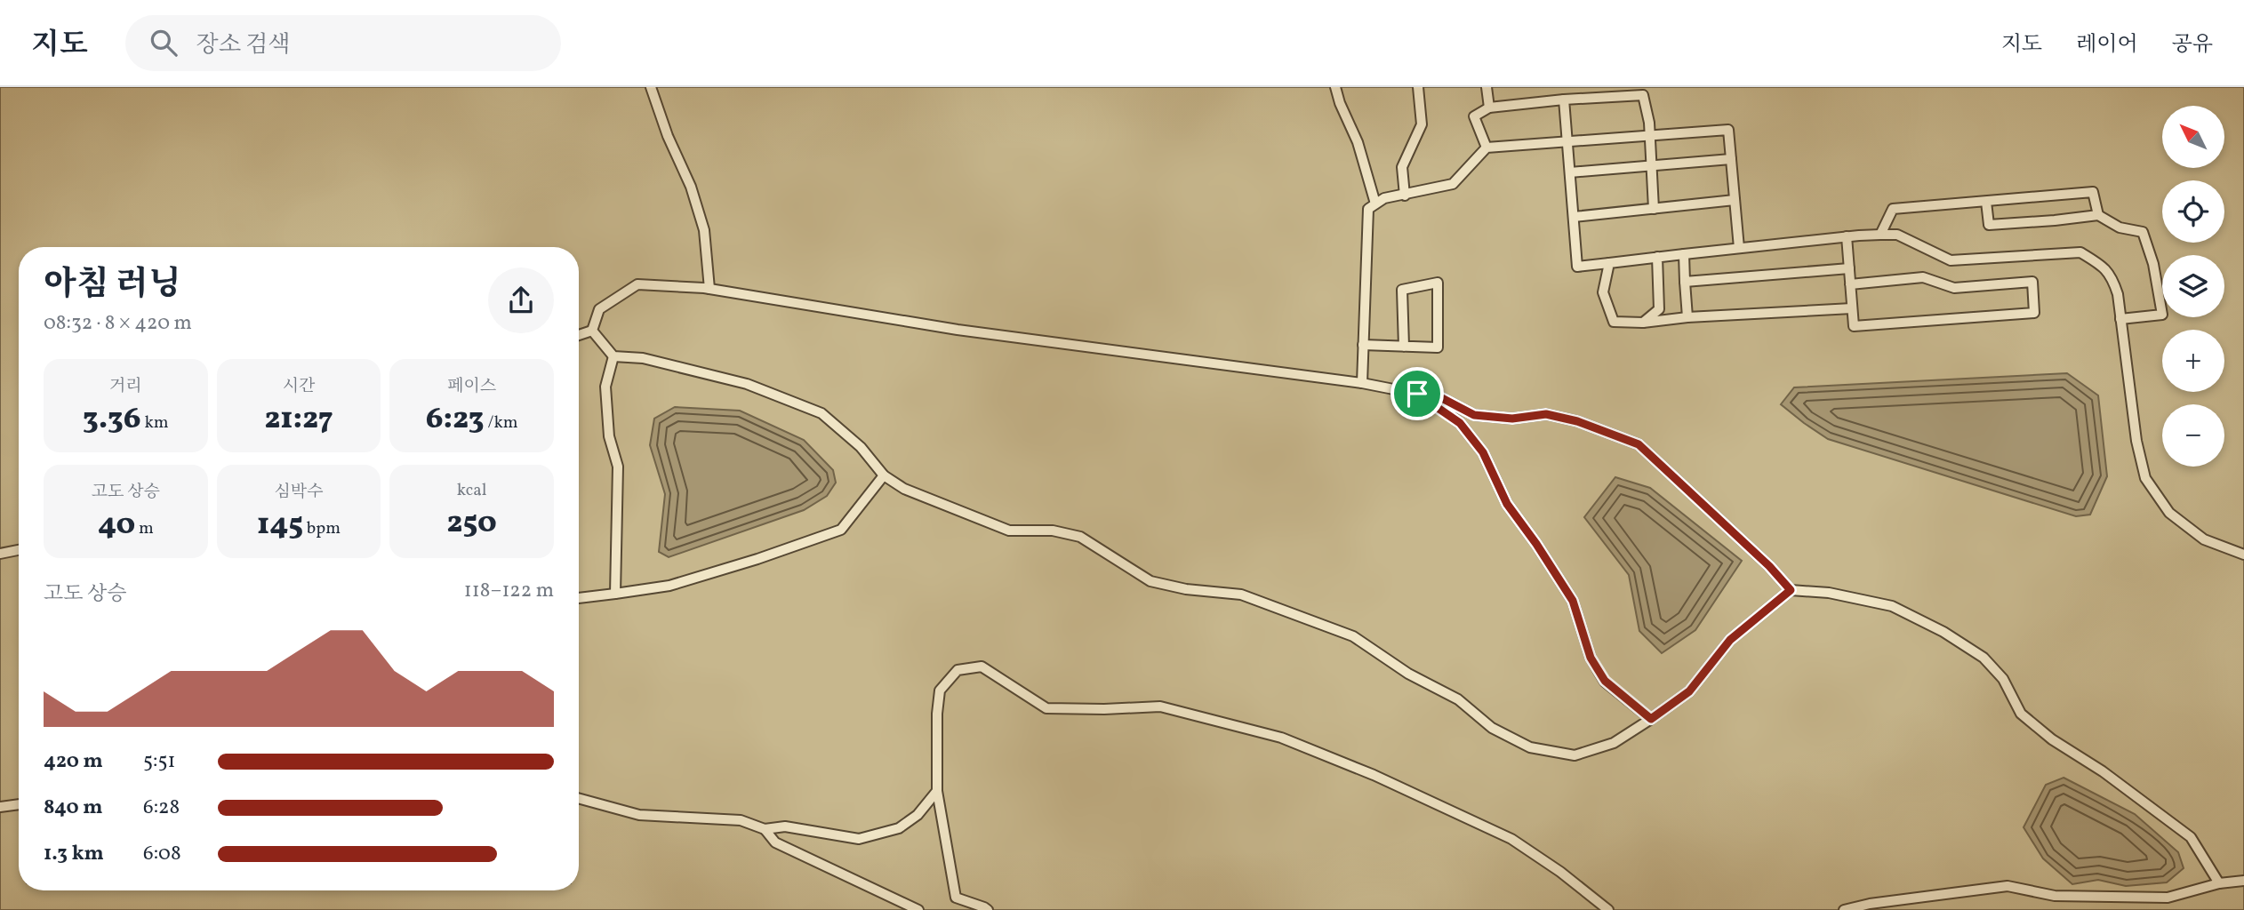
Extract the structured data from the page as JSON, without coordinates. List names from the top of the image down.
{
  "north": "top left",
  "page": {
    "header": "지도",
    "search": "장소 검색",
    "nav": ["지도", "레이어", "공유"],
    "map_buttons": ["+", "−"],
    "heading": ["아침 러닝", "08:32 · 8 × 420 m"],
    "stats": [
      ["거리", "3.36 km"],
      ["시간", "21:27"],
      ["페이스", "6:23 /km"],
      ["고도 상승", "40 m"],
      ["심박수", "145 bpm"],
      ["kcal", "250"]
    ],
    "chart": ["고도 상승", "118–122 m"],
    "list": [
      {
        "name": "420 m",
        "note": "5:51"
      },
      {
        "name": "840 m",
        "note": "6:28"
      },
      {
        "name": "1.3 km",
        "note": "6:08"
      }
    ]
  }
}
